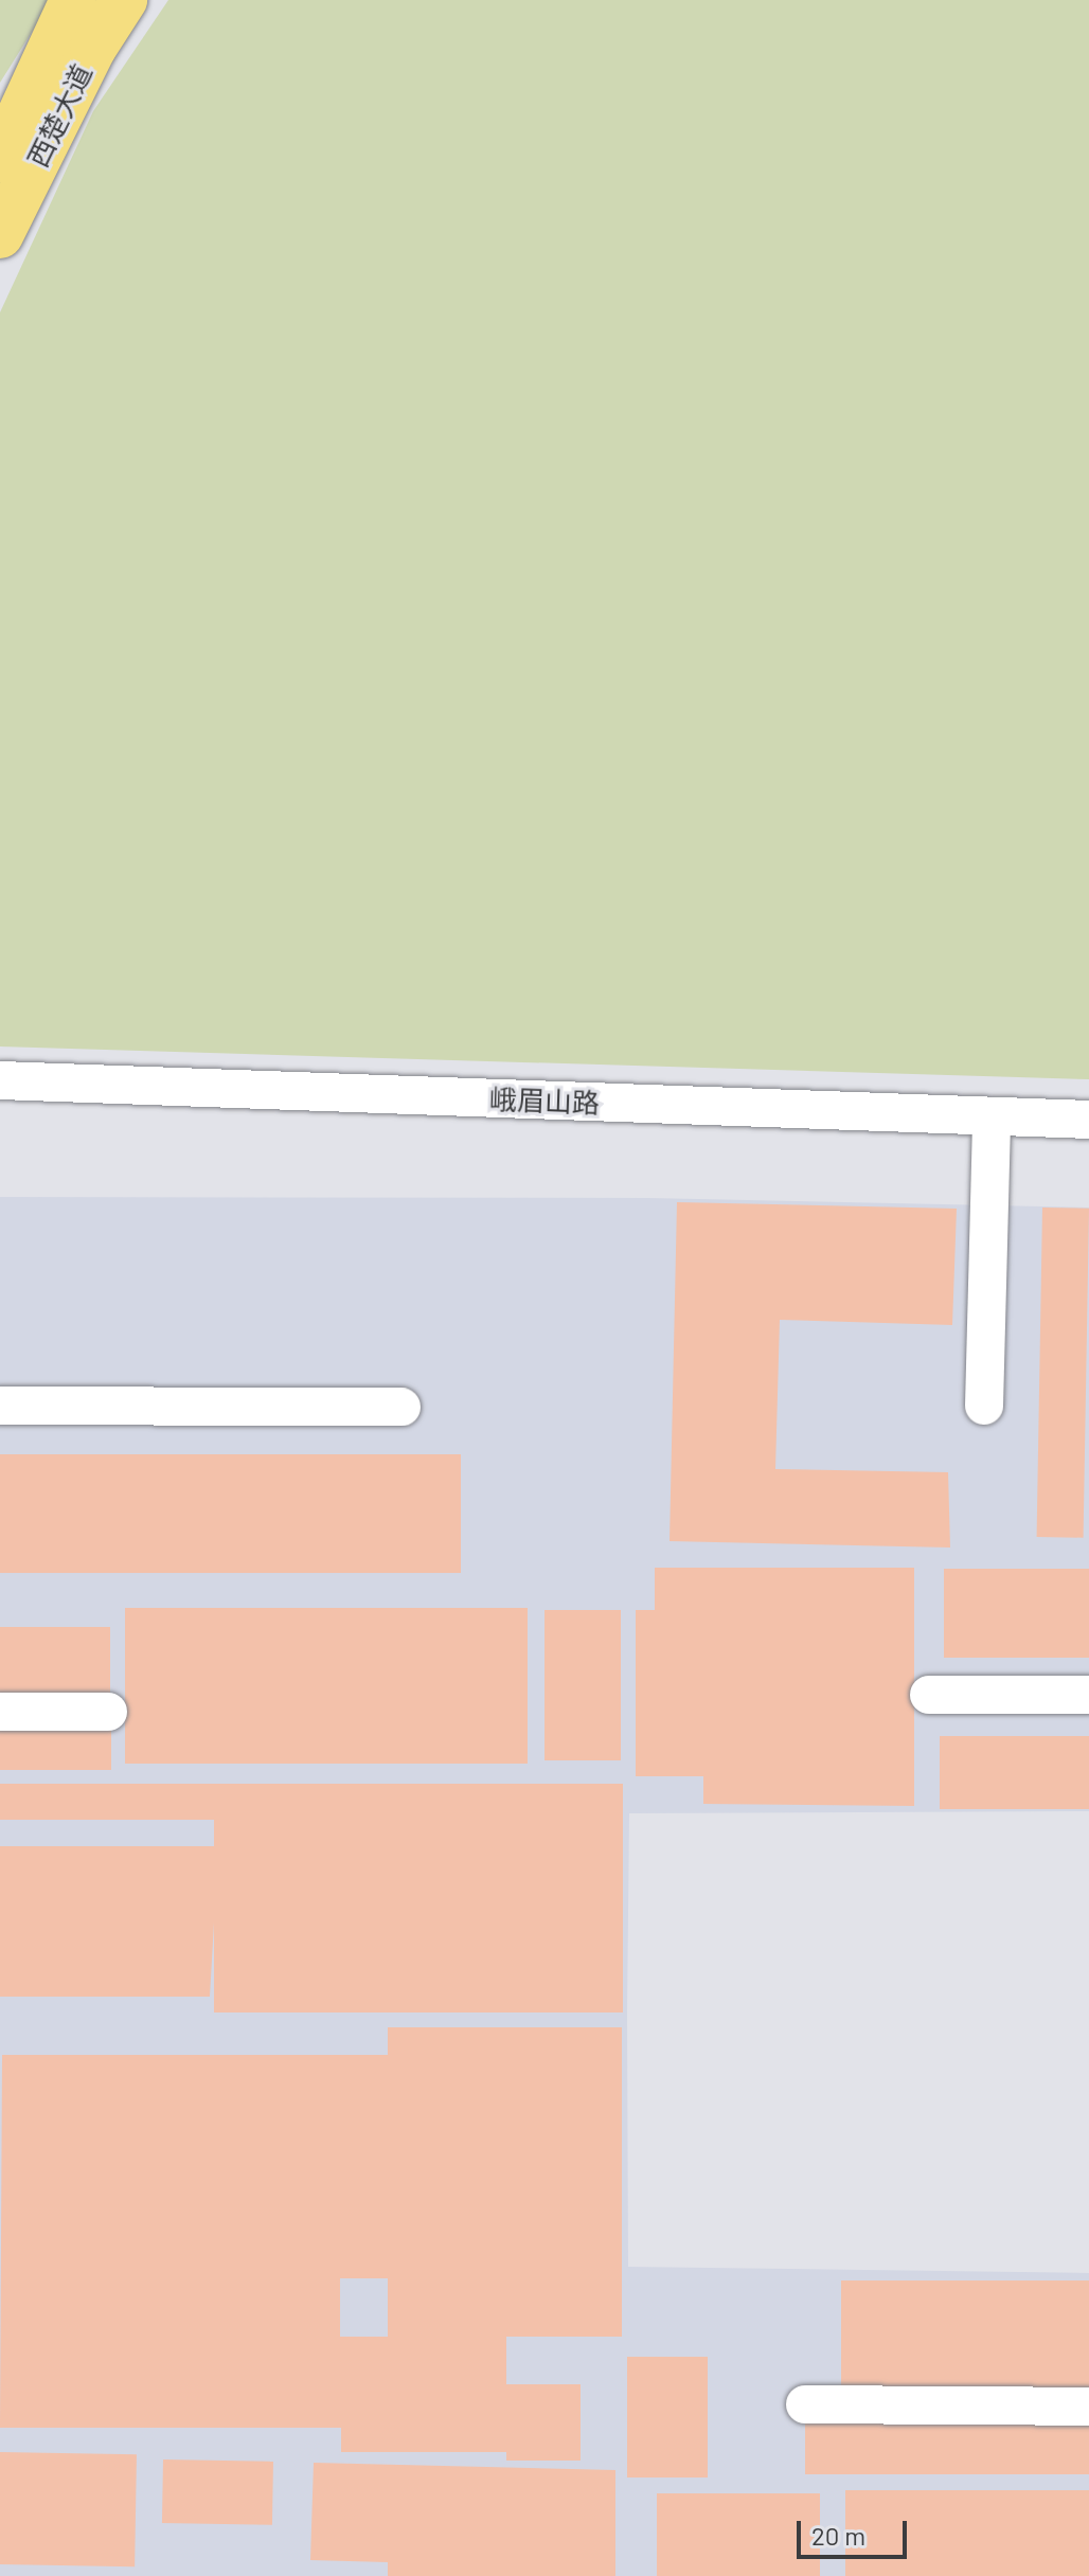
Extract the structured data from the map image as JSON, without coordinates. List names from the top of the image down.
{
  "streets": {
    "main road": ["西楚大道"],
    "street": ["峨眉山路"]
  },
  "scale_bar": "20 m"
}
